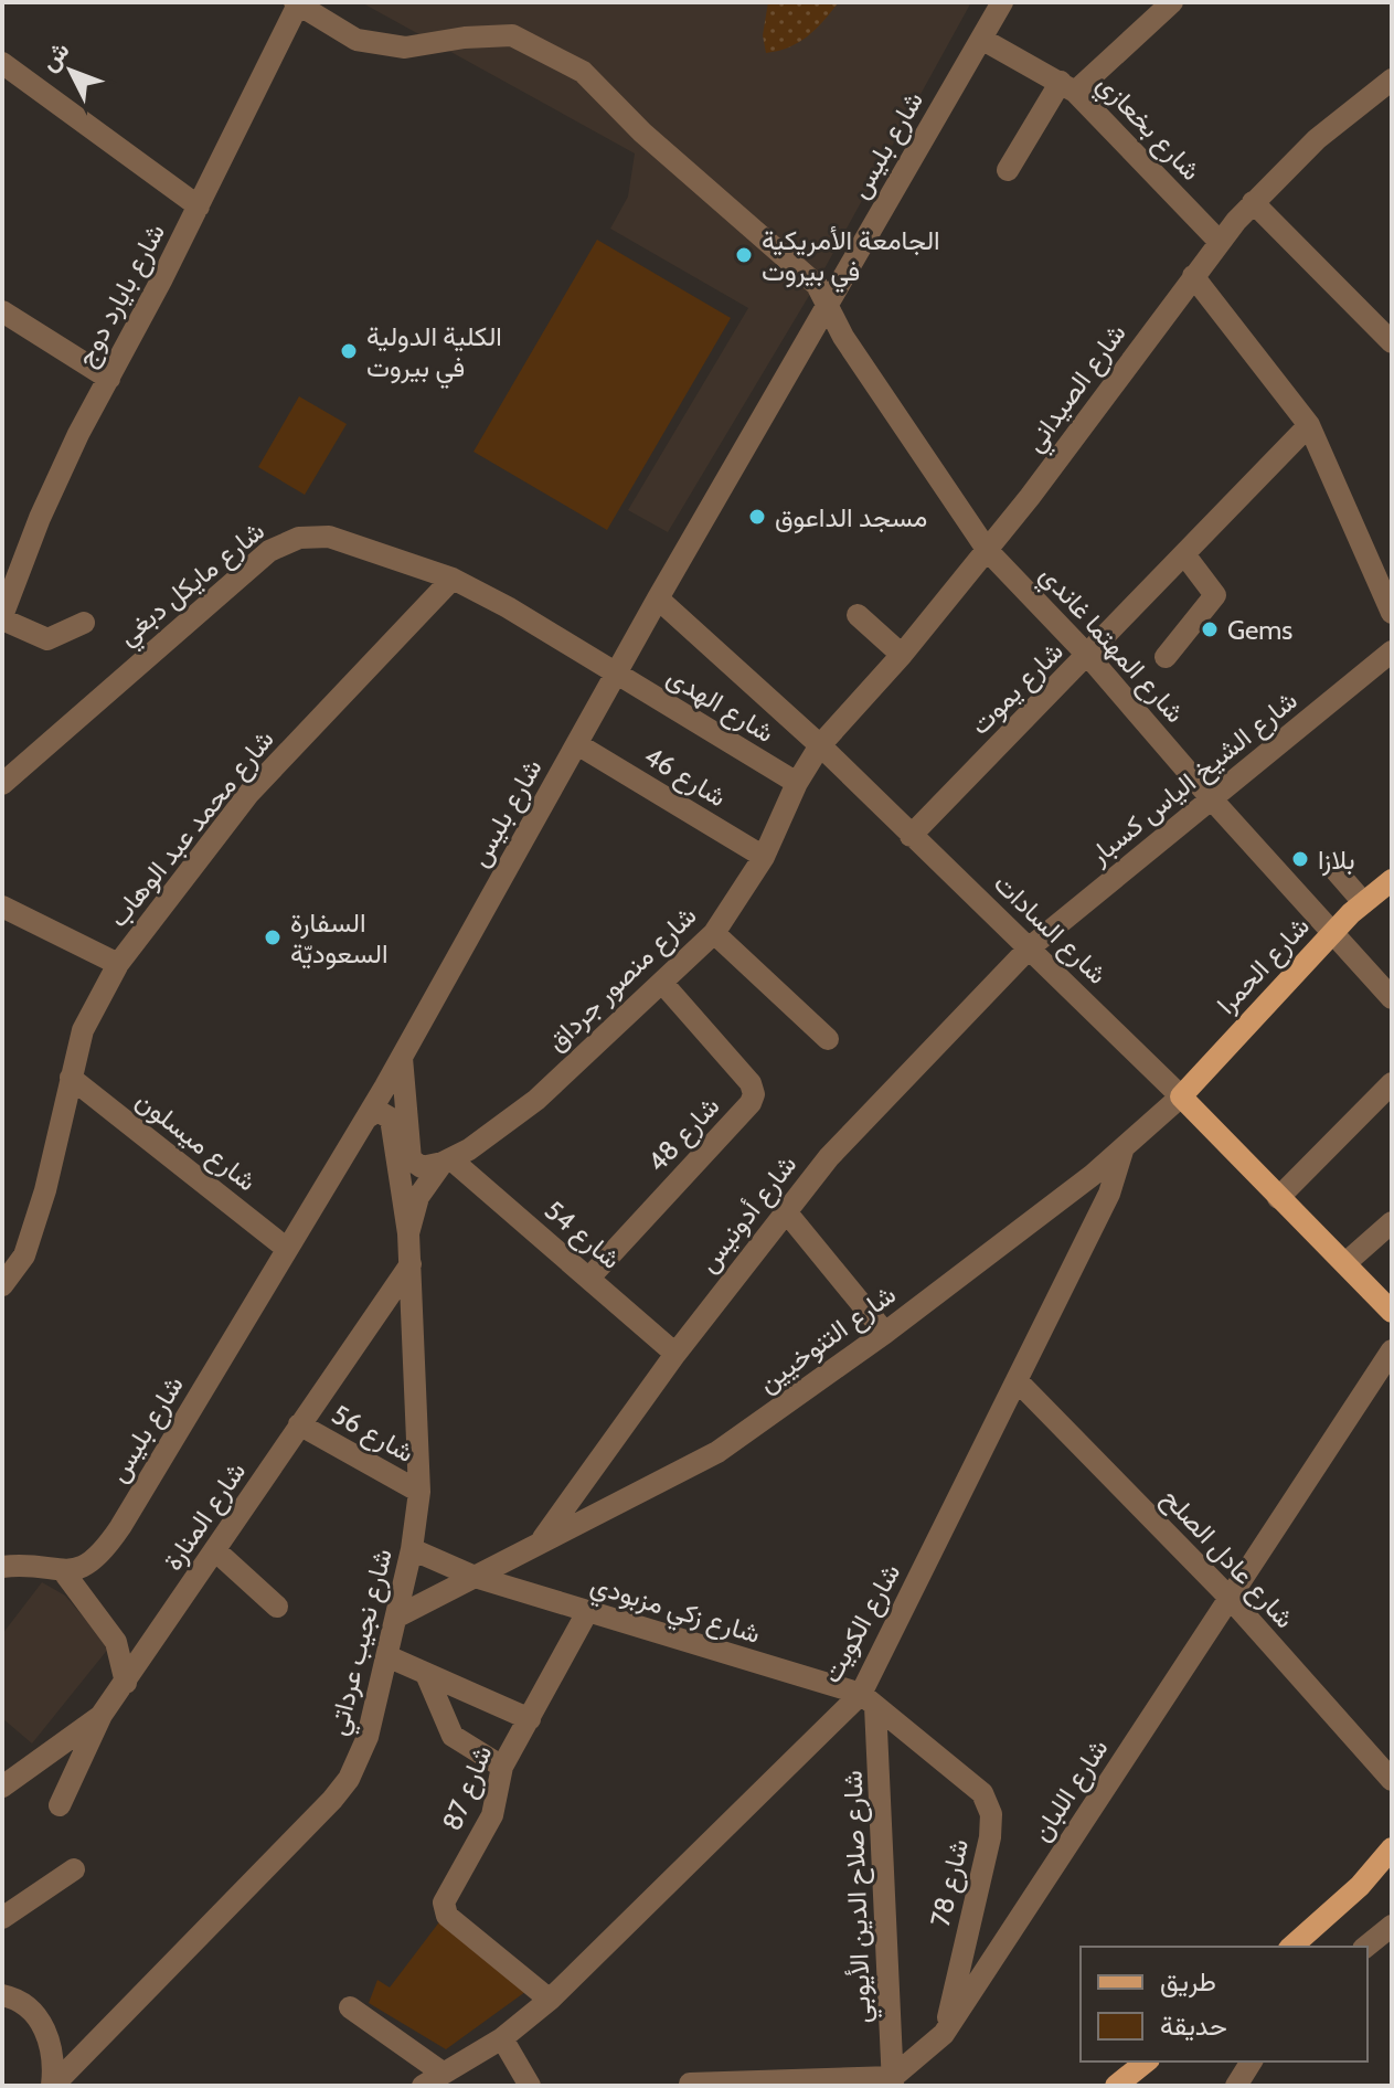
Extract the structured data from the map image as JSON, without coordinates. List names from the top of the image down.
{
  "streets": {
    "main road": ["شارع السادات", "شارع الحمرا"],
    "street": [
      "شارع بخعازي",
      "شارع بليس",
      "شارع بايارد دوج",
      "شارع الصيداني",
      "شارع مايكل دبغي",
      "شارع المهتما غاندي",
      "شارع يموت",
      "شارع الهدى",
      "شارع 46",
      "شارع الشيخ الياس كسبار",
      "شارع محمد عبد الوهاب",
      "شارع منصور جرداق",
      "شارع 48",
      "شارع ميسلون",
      "شارع أدونيس",
      "شارع 54",
      "شارع التنوخيين",
      "شارع 56",
      "شارع المنارة",
      "شارع عادل الصلح",
      "شارع زكي مزبودي",
      "شارع الكويت",
      "شارع نجيب عرداتي",
      "شارع 87",
      "شارع اللبان",
      "شارع 78",
      "شارع صلاح الدين الأيوبي"
    ]
  },
  "crossings": [
    ["شارع بخعازي", "شارع بليس"],
    ["شارع بخعازي", "شارع الصيداني"],
    ["شارع بليس", "شارع المهتما غاندي"],
    ["شارع بليس", "شارع الهدى"],
    ["شارع بليس", "شارع 46"],
    ["شارع بليس", "شارع السادات"],
    ["شارع بليس", "شارع ميسلون"],
    ["شارع بليس", "شارع نجيب عرداتي"],
    ["شارع بايارد دوج", "شارع المهتما غاندي"],
    ["شارع الصيداني", "شارع المهتما غاندي"],
    ["شارع الصيداني", "شارع السادات"],
    ["شارع الصيداني", "شارع منصور جرداق"],
    ["شارع مايكل دبغي", "شارع محمد عبد الوهاب"],
    ["شارع المهتما غاندي", "شارع يموت"],
    ["شارع المهتما غاندي", "شارع الشيخ الياس كسبار"],
    ["شارع المهتما غاندي", "شارع الحمرا"],
    ["شارع يموت", "شارع السادات"],
    ["شارع الهدى", "شارع منصور جرداق"],
    ["شارع 46", "شارع منصور جرداق"],
    ["شارع الشيخ الياس كسبار", "شارع السادات"],
    ["شارع الشيخ الياس كسبار", "شارع أدونيس"],
    ["شارع محمد عبد الوهاب", "شارع ميسلون"],
    ["شارع السادات", "شارع الحمرا"],
    ["شارع السادات", "شارع منصور جرداق"],
    ["شارع السادات", "شارع أدونيس"],
    ["شارع السادات", "شارع التنوخيين"],
    ["شارع الحمرا", "شارع التنوخيين"],
    ["شارع منصور جرداق", "شارع 48"],
    ["شارع منصور جرداق", "شارع 54"],
    ["شارع منصور جرداق", "شارع نجيب عرداتي"],
    ["شارع 48", "شارع 54"],
    ["شارع أدونيس", "شارع 54"],
    ["شارع أدونيس", "شارع التنوخيين"],
    ["شارع التنوخيين", "شارع زكي مزبودي"],
    ["شارع التنوخيين", "شارع الكويت"],
    ["شارع 56", "شارع المنارة"],
    ["شارع 56", "شارع نجيب عرداتي"],
    ["شارع المنارة", "شارع نجيب عرداتي"],
    ["شارع عادل الصلح", "شارع الكويت"],
    ["شارع عادل الصلح", "شارع اللبان"],
    ["شارع زكي مزبودي", "شارع الكويت"],
    ["شارع زكي مزبودي", "شارع نجيب عرداتي"],
    ["شارع زكي مزبودي", "شارع 87"],
    ["شارع زكي مزبودي", "شارع 78"],
    ["شارع زكي مزبودي", "شارع صلاح الدين الأيوبي"],
    ["شارع الكويت", "شارع 87"],
    ["شارع الكويت", "شارع 78"],
    ["شارع الكويت", "شارع صلاح الدين الأيوبي"],
    ["شارع اللبان", "شارع 78"],
    ["شارع اللبان", "شارع صلاح الدين الأيوبي"],
    ["شارع 78", "شارع صلاح الدين الأيوبي"]
  ],
  "places": [
    "الجامعة الأمريكية في بيروت",
    "الكلية الدولية في بيروت",
    "مسجد الداعوق",
    "Gems",
    "بلازا",
    "السفارة السعوديّة"
  ],
  "legend": ["طريق", "حديقة"],
  "north": "top left"
}
